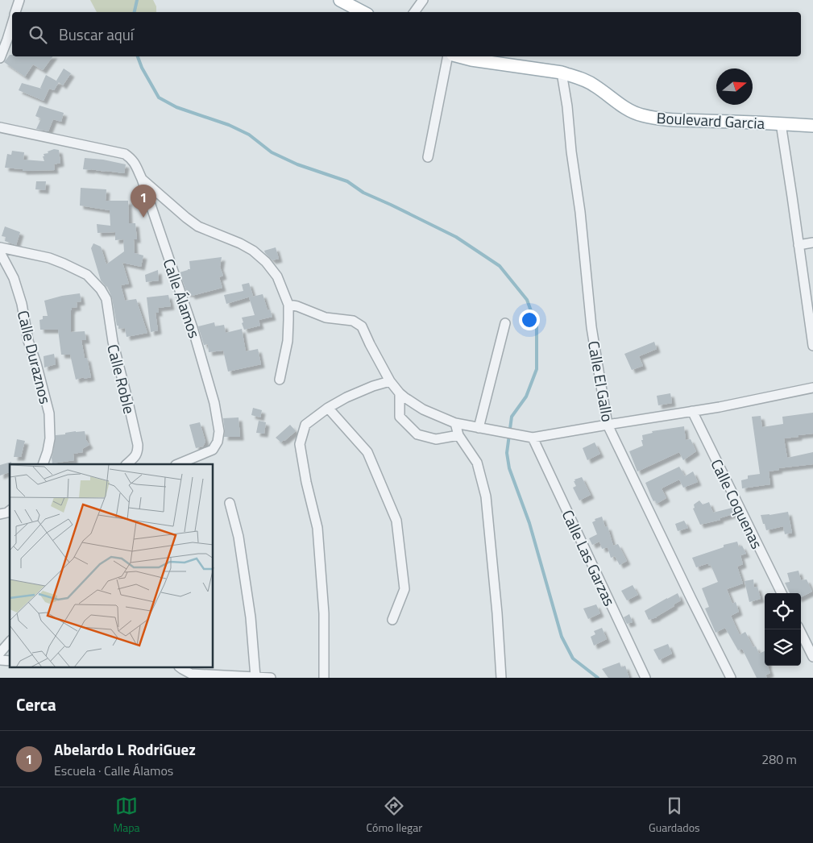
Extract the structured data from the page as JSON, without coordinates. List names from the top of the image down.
{
  "streets": {
    "main road": ["Boulevard Garcia"],
    "street": [
      "Calle Álamos",
      "Calle Duraznos",
      "Calle Roble",
      "Calle El Gallo",
      "Calle Coquenas",
      "Calle Las Garzas"
    ]
  },
  "crossings": [
    ["Boulevard Garcia", "Calle El Gallo"]
  ],
  "north": "right",
  "page": {
    "search": "Buscar aquí",
    "pins": "1",
    "heading": "Cerca",
    "list": [
      {
        "mark": "1",
        "name": "Abelardo L RodriGuez",
        "note": "Escuela · Calle Álamos",
        "value": "280 m"
      }
    ],
    "nav": ["Mapa", "Cómo llegar", "Guardados"]
  }
}
